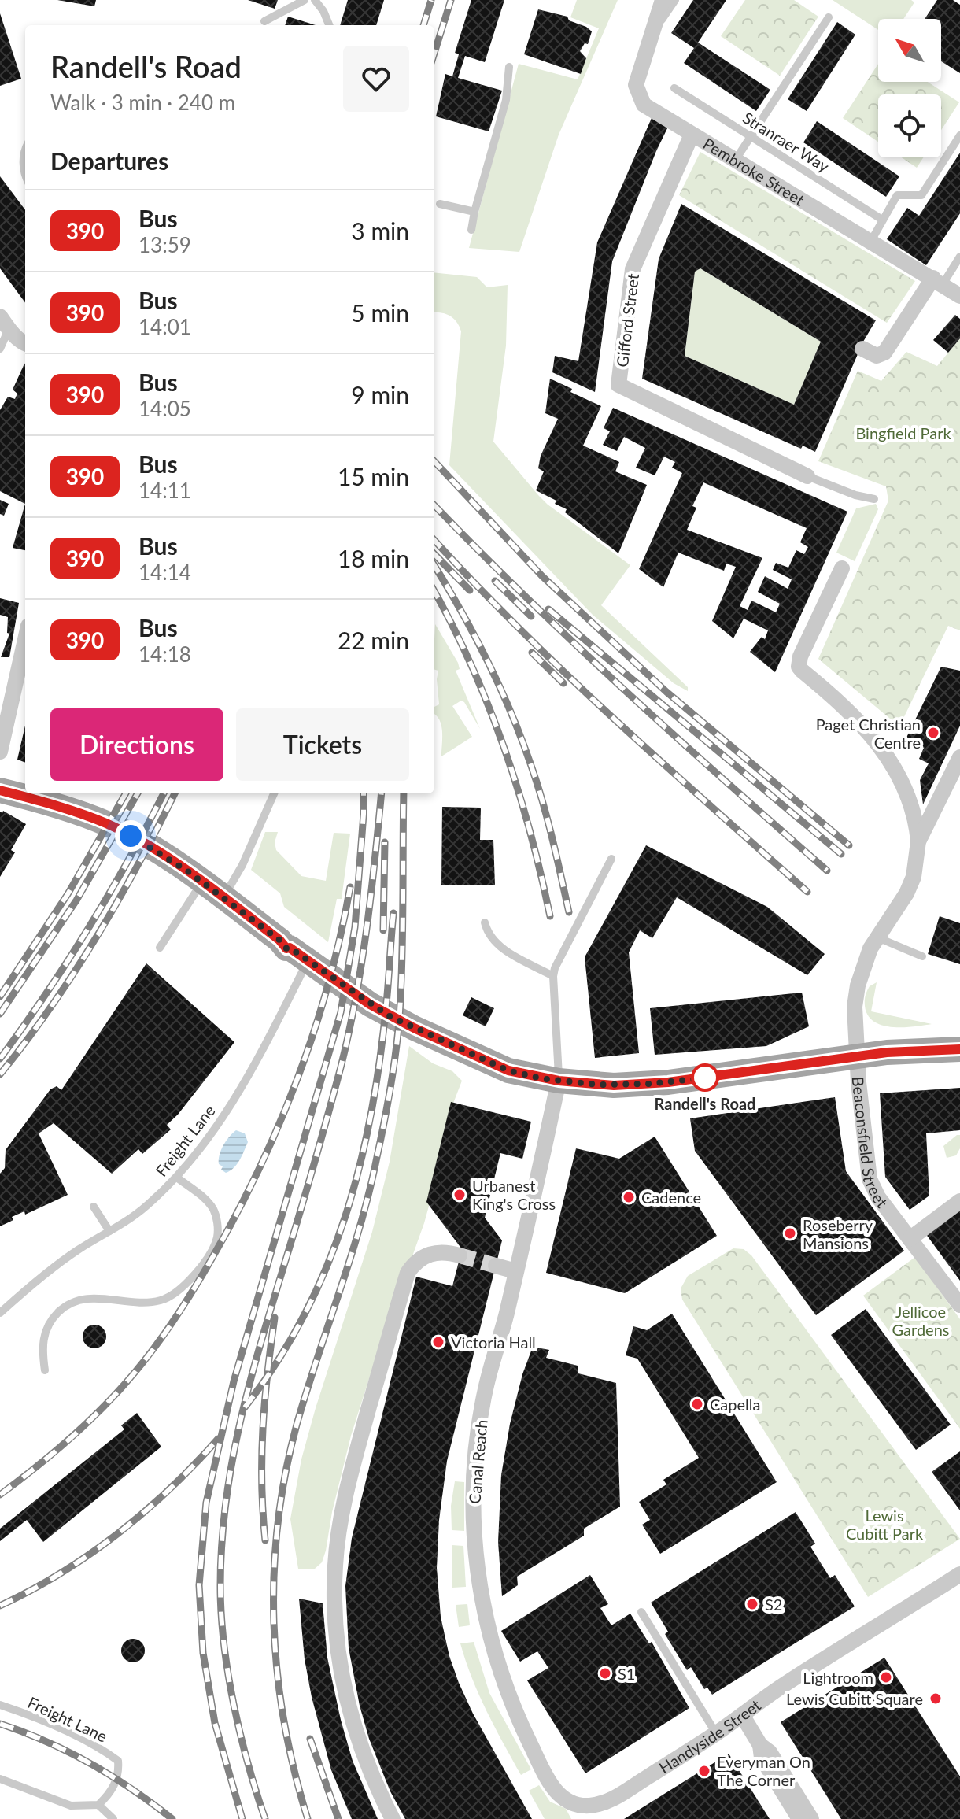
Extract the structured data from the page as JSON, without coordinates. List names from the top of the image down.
{
  "streets": {
    "street": [
      "Pembroke Street",
      "Gifford Street",
      "Beaconsfield Street",
      "Canal Reach",
      "Handyside Street"
    ],
    "lane": ["Stranraer Way", "Freight Lane"]
  },
  "crossings": [
    ["Pembroke Street", "Gifford Street"],
    ["Canal Reach", "Handyside Street"]
  ],
  "parks": ["Bingfield Park", "Jellicoe Gardens", "Lewis Cubitt Park"],
  "places": [
    "Paget Christian Centre",
    "Randell's Road",
    "Urbanest King's Cross",
    "Cadence",
    "Roseberry Mansions",
    "Victoria Hall",
    "Capella",
    "S2",
    "S1",
    "Lightroom",
    "Lewis Cubitt Square",
    "Everyman On The Corner"
  ],
  "lines": ["bus line 390"],
  "north": "top left",
  "page": {
    "heading": [
      ["Randell's Road", "Walk · 3 min · 240 m"],
      "Departures"
    ],
    "list": [
      {
        "mark": "390",
        "name": "Bus",
        "note": "13:59",
        "value": "3 min"
      },
      {
        "mark": "390",
        "name": "Bus",
        "note": "14:01",
        "value": "5 min"
      },
      {
        "mark": "390",
        "name": "Bus",
        "note": "14:05",
        "value": "9 min"
      },
      {
        "mark": "390",
        "name": "Bus",
        "note": "14:11",
        "value": "15 min"
      },
      {
        "mark": "390",
        "name": "Bus",
        "note": "14:14",
        "value": "18 min"
      },
      {
        "mark": "390",
        "name": "Bus",
        "note": "14:18",
        "value": "22 min"
      }
    ],
    "buttons": ["Directions", "Tickets"]
  }
}
